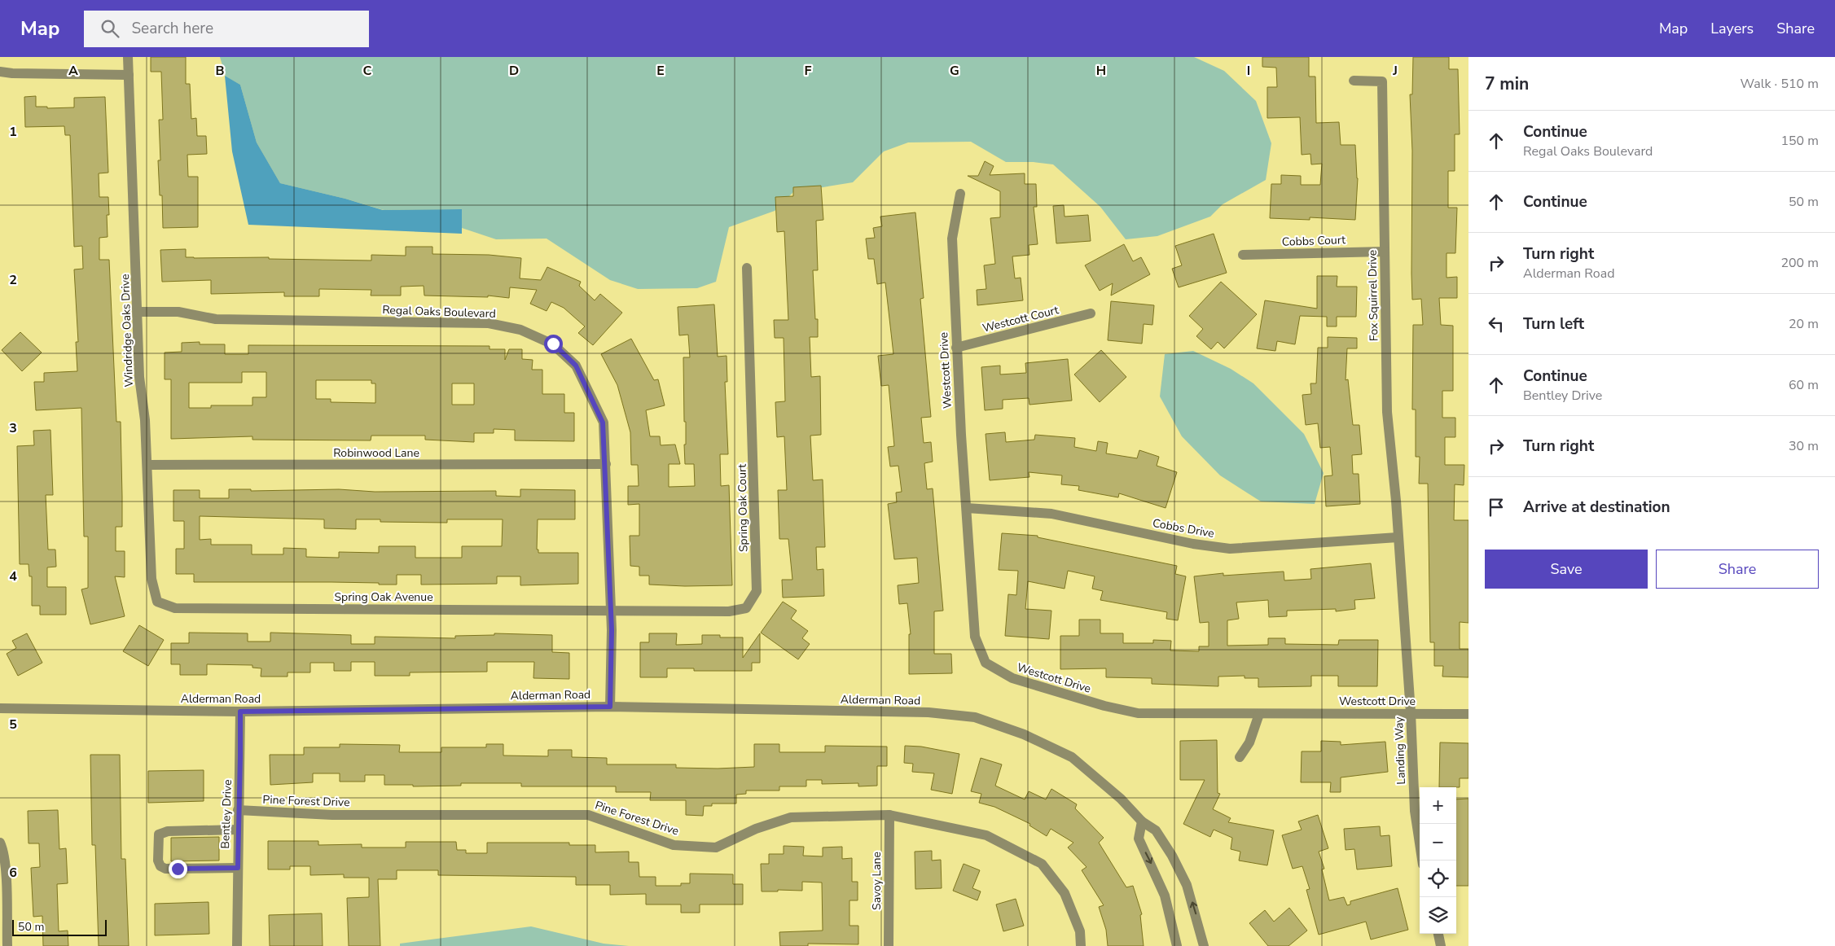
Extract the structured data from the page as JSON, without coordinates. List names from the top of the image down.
{
  "streets": {
    "street": [
      "Cobbs Court",
      "Fox Squirrel Drive",
      "Regal Oaks Boulevard",
      "Westcott Court",
      "Windridge Oaks Drive",
      "Westcott Drive",
      "Robinwood Lane",
      "Spring Oak Court",
      "Cobbs Drive",
      "Spring Oak Avenue",
      "Alderman Road",
      "Landing Way",
      "Pine Forest Drive",
      "Bentley Drive",
      "Savoy Lane"
    ]
  },
  "crossings": [
    ["Cobbs Court", "Fox Squirrel Drive"],
    ["Fox Squirrel Drive", "Cobbs Drive"],
    ["Fox Squirrel Drive", "Landing Way"],
    ["Regal Oaks Boulevard", "Windridge Oaks Drive"],
    ["Regal Oaks Boulevard", "Robinwood Lane"],
    ["Regal Oaks Boulevard", "Spring Oak Court"],
    ["Regal Oaks Boulevard", "Spring Oak Avenue"],
    ["Regal Oaks Boulevard", "Alderman Road"],
    ["Westcott Court", "Westcott Drive"],
    ["Windridge Oaks Drive", "Robinwood Lane"],
    ["Windridge Oaks Drive", "Spring Oak Avenue"],
    ["Westcott Drive", "Cobbs Drive"],
    ["Westcott Drive", "Landing Way"],
    ["Spring Oak Court", "Spring Oak Avenue"],
    ["Cobbs Drive", "Landing Way"],
    ["Alderman Road", "Bentley Drive"],
    ["Pine Forest Drive", "Bentley Drive"],
    ["Pine Forest Drive", "Savoy Lane"]
  ],
  "scale_bar": "50 m",
  "page": {
    "header": "Map",
    "search": "Search here",
    "nav": ["Map", "Layers", "Share"],
    "heading": ["7 min", "Walk · 510 m"],
    "list": [
      ["Continue", "Regal Oaks Boulevard", "150 m"],
      ["Continue", "50 m"],
      ["Turn right", "Alderman Road", "200 m"],
      ["Turn left", "20 m"],
      ["Continue", "Bentley Drive", "60 m"],
      ["Turn right", "30 m"],
      "Arrive at destination"
    ],
    "buttons": ["Save", "Share"],
    "map_buttons": ["+", "−"],
    "scale": "50 m"
  },
  "grid": {
    "columns": [
      "A",
      "B",
      "C",
      "D",
      "E",
      "F",
      "G",
      "H",
      "I",
      "J"
    ],
    "rows": [
      "1",
      "2",
      "3",
      "4",
      "5",
      "6"
    ]
  }
}
